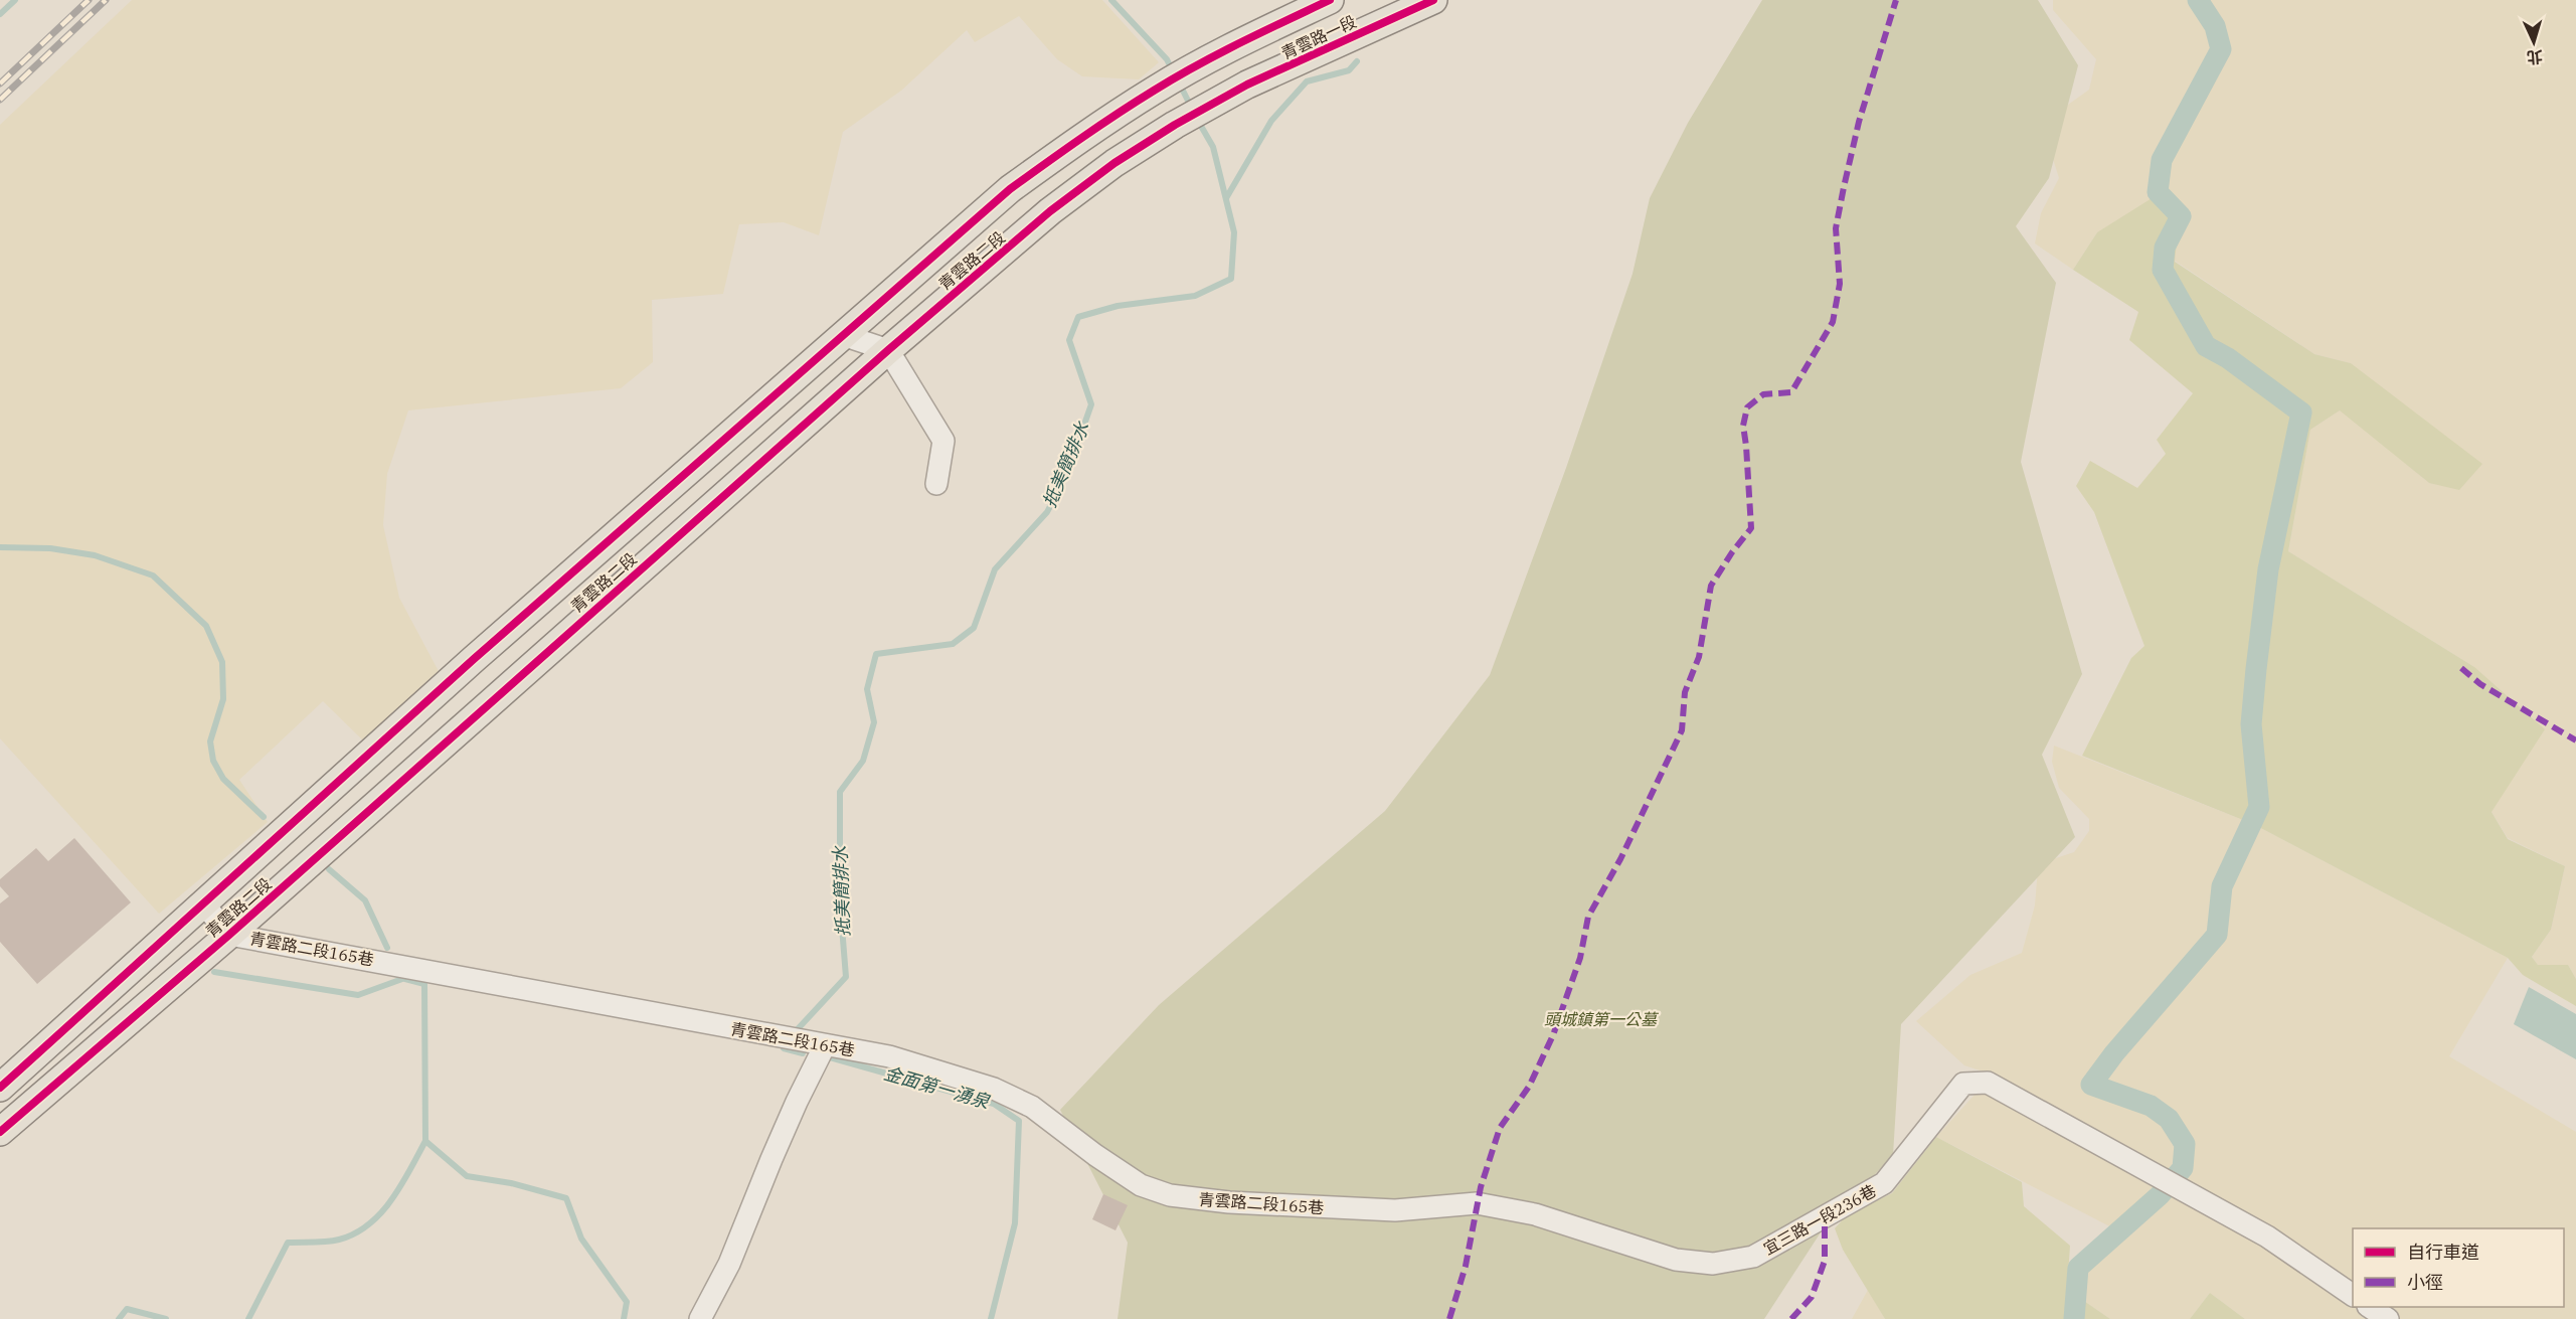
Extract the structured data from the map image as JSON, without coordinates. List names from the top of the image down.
{
  "streets": {
    "main road": ["青雲路一段", "青雲路二段"],
    "lane": ["青雲路二段165巷", "宜三路一段236巷"]
  },
  "crossings": [
    ["青雲路一段", "青雲路二段"],
    ["青雲路二段", "青雲路二段165巷"],
    ["青雲路二段165巷", "宜三路一段236巷"]
  ],
  "water": ["抵美簡排水", "金面第一湧泉"],
  "parks": ["頭城鎮第一公墓"],
  "legend": ["自行車道", "小徑"],
  "north": "bottom"
}
